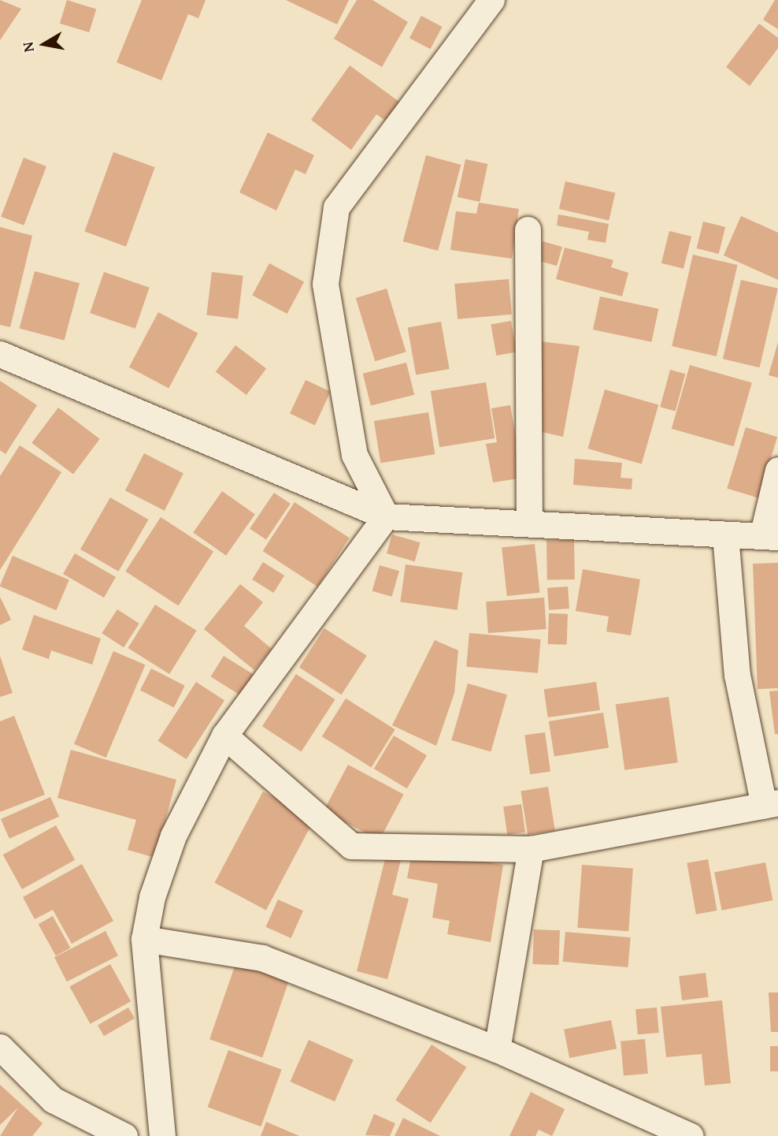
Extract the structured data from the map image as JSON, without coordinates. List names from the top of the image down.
{
  "north": "left"
}
